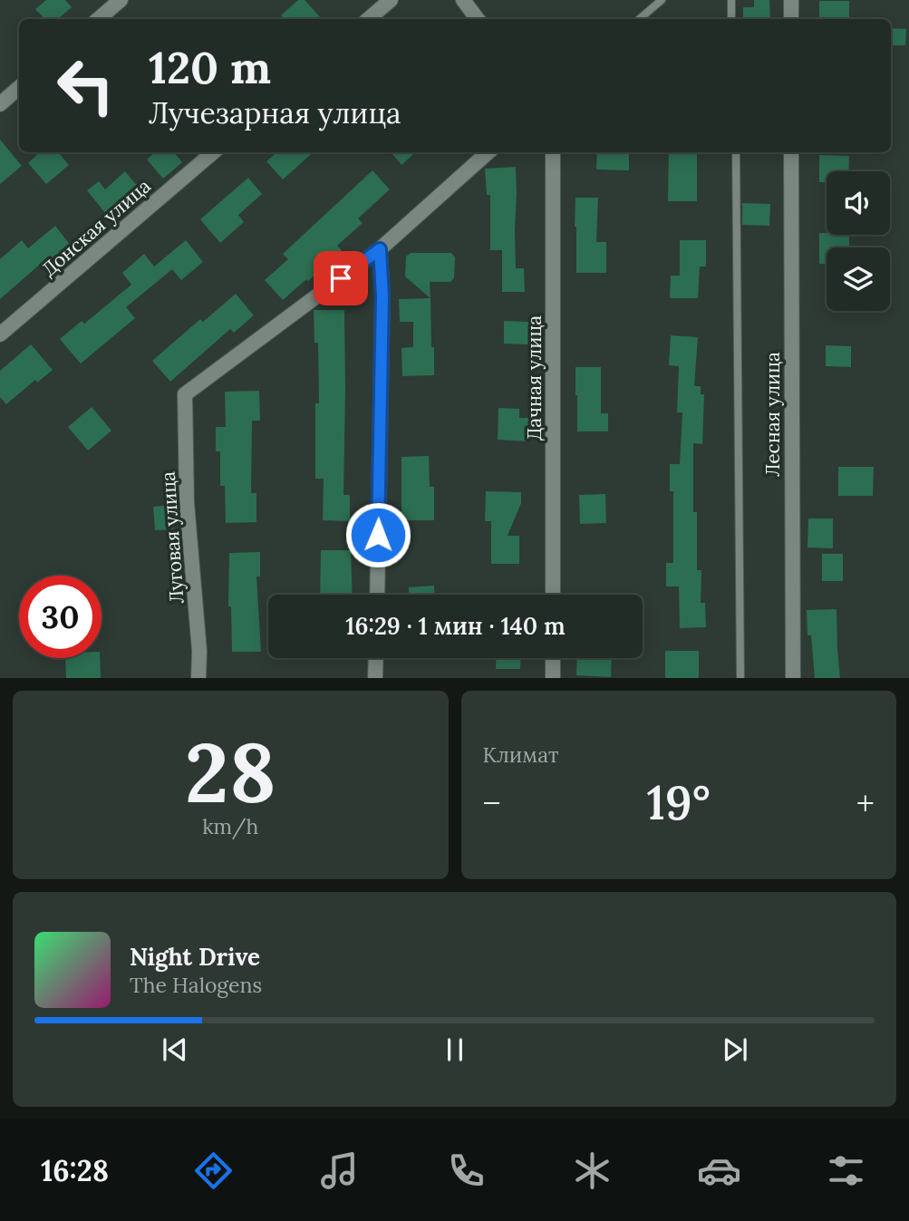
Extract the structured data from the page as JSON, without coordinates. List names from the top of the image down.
{
  "streets": {
    "street": [
      "Донская улица",
      "Дачная улица",
      "Лесная улица",
      "Луговая улица"
    ]
  },
  "page": {
    "turn": ["120 m", "Лучезарная улица"],
    "limit": "30",
    "trip": "16:29 · 1 мин · 140 m",
    "tile": [
      ["28", "km/h"],
      "Климат"
    ],
    "heat": ["−", "19°", "+"],
    "song": ["Night Drive", "The Halogens"],
    "tabs": "16:28"
  }
}
